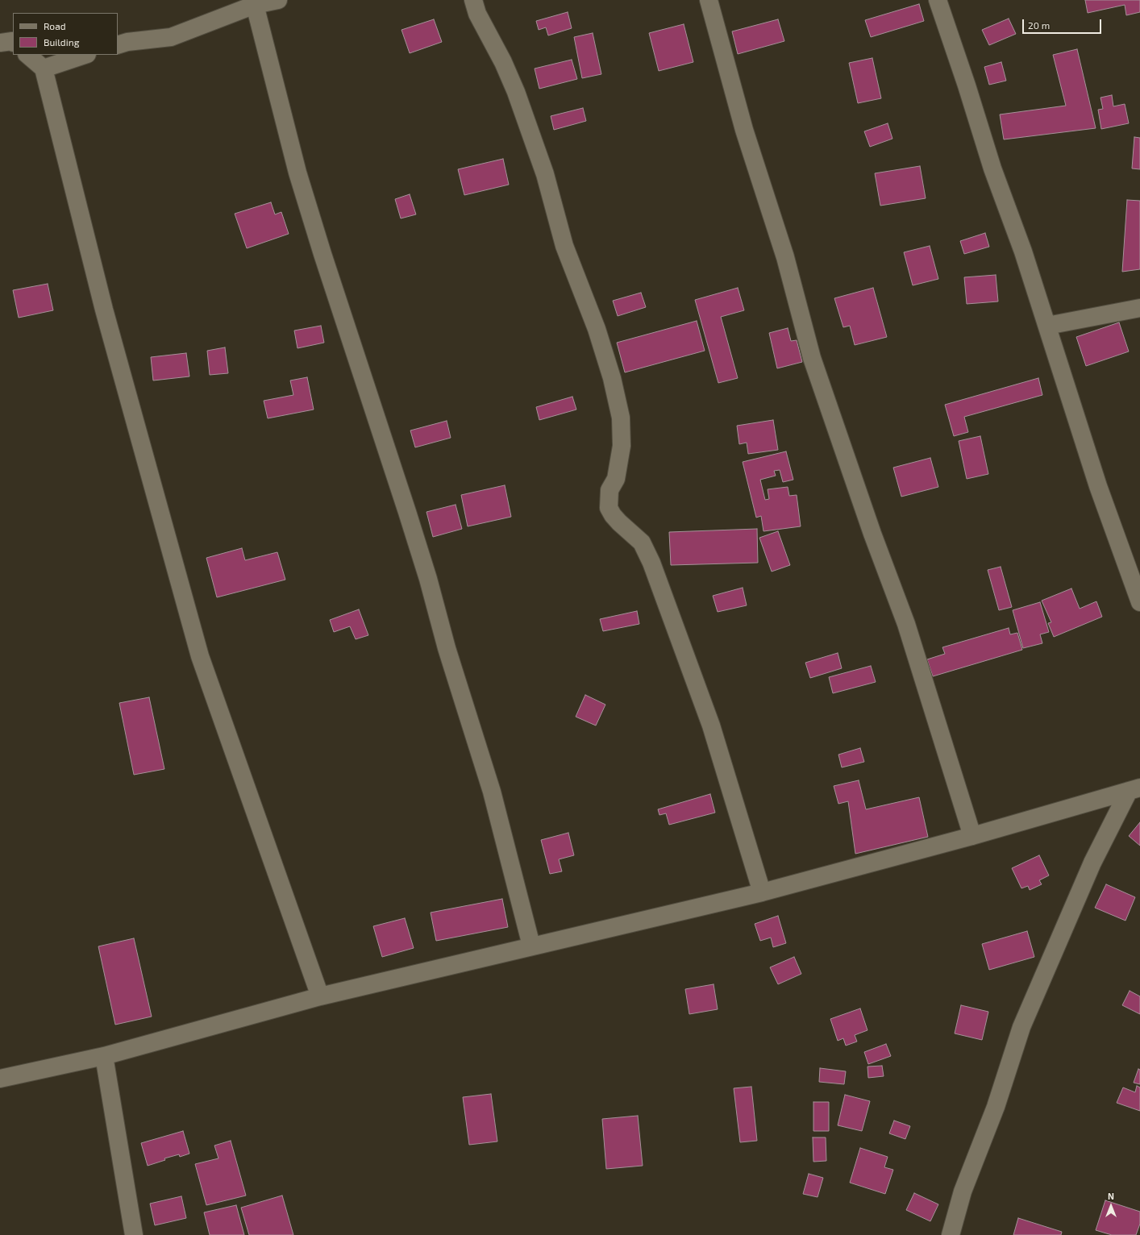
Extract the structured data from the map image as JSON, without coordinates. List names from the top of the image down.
{
  "legend": ["Road", "Building"],
  "scale_bar": "20 m",
  "north": "top"
}
